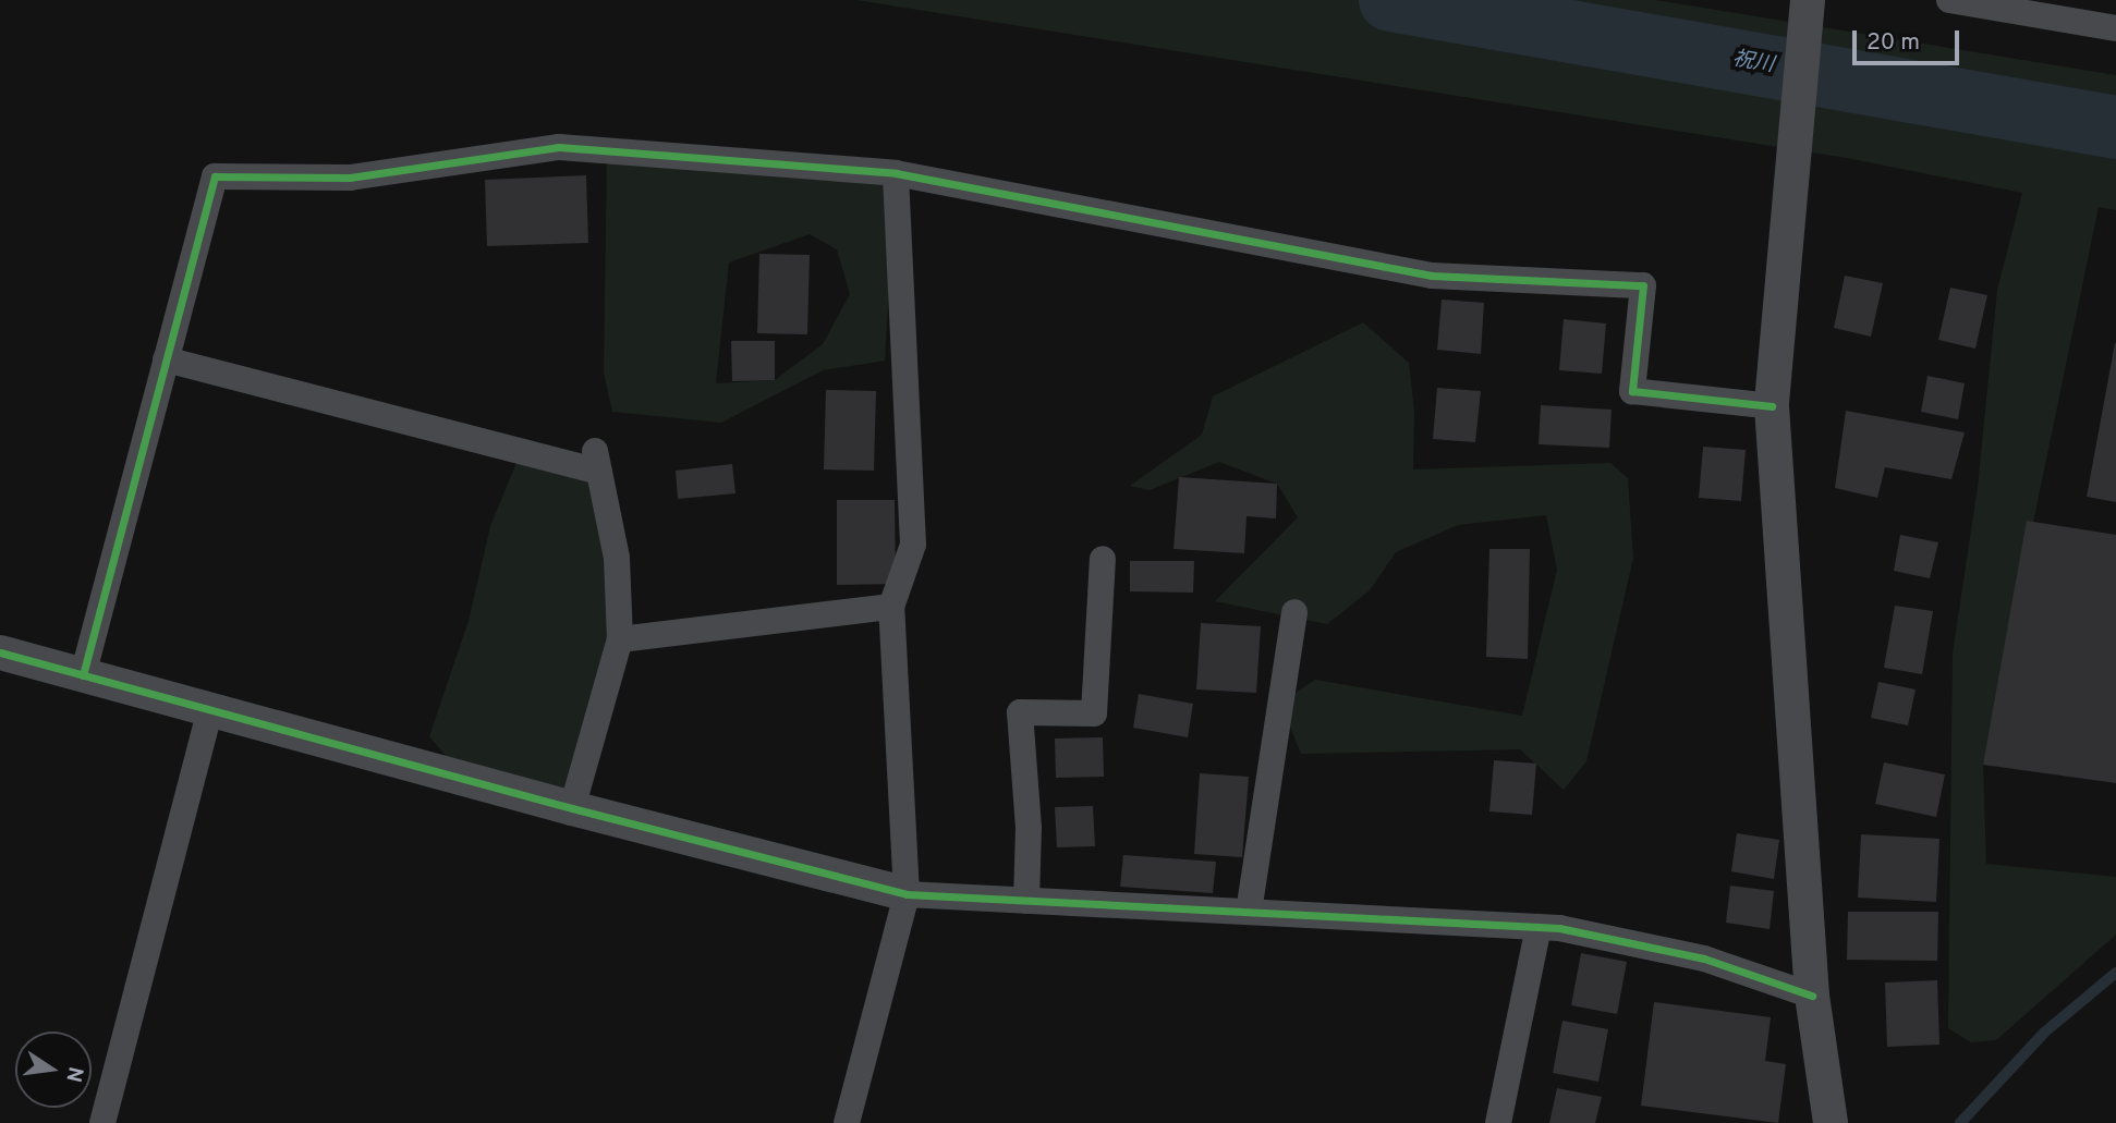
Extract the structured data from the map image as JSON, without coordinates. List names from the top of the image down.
{
  "water": ["祝川"],
  "scale_bar": "20 m",
  "north": "right"
}
